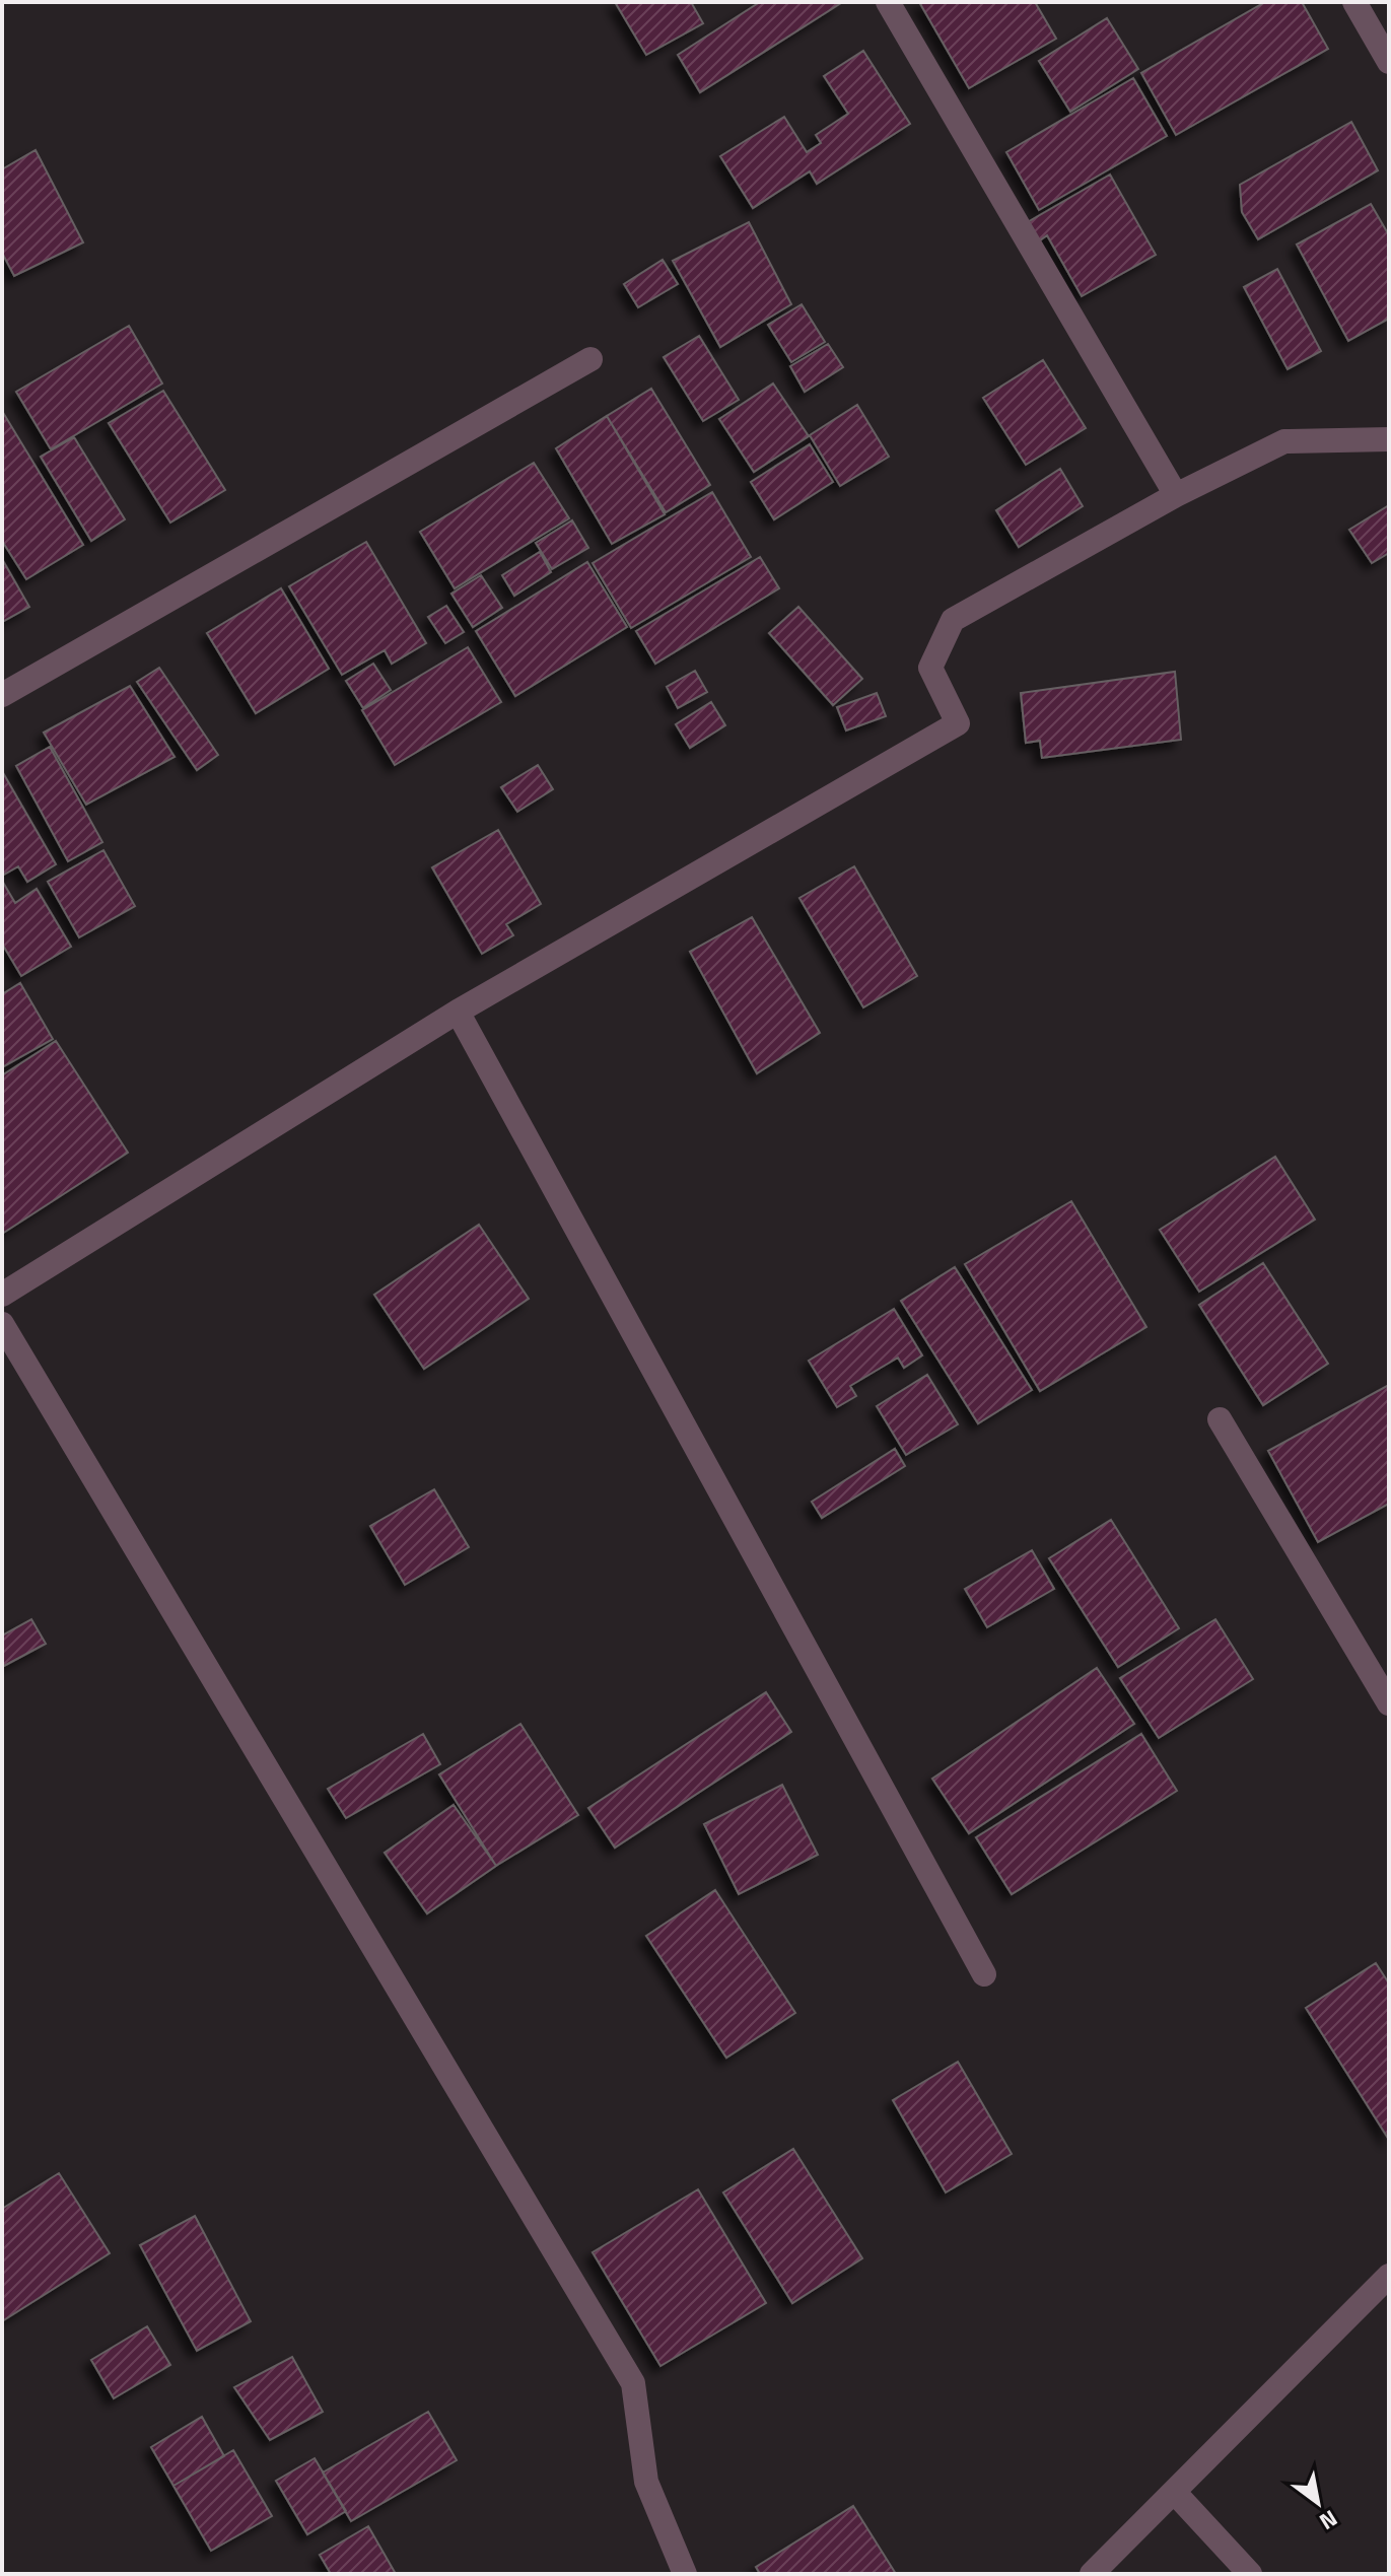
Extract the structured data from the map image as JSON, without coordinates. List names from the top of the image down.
{
  "north": "bottom right"
}
